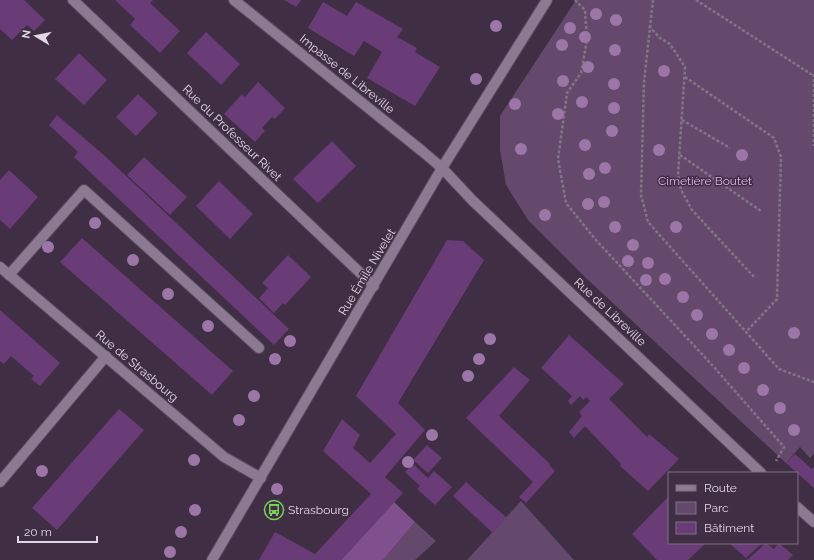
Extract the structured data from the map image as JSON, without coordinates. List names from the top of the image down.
{
  "streets": {
    "street": [
      "Impasse de Libreville",
      "Rue du Professeur Rivet",
      "Rue Émile Nivelet",
      "Rue de Libreville",
      "Rue de Strasbourg"
    ]
  },
  "crossings": [
    ["Impasse de Libreville", "Rue Émile Nivelet"],
    ["Impasse de Libreville", "Rue de Libreville"],
    ["Rue du Professeur Rivet", "Rue Émile Nivelet"],
    ["Rue Émile Nivelet", "Rue de Libreville"],
    ["Rue Émile Nivelet", "Rue de Strasbourg"]
  ],
  "parks": ["Cimetière Boutet"],
  "places": {
    "bus stop": ["Strasbourg"]
  },
  "legend": ["Route", "Parc", "Bâtiment"],
  "scale_bar": "20 m",
  "north": "left"
}
